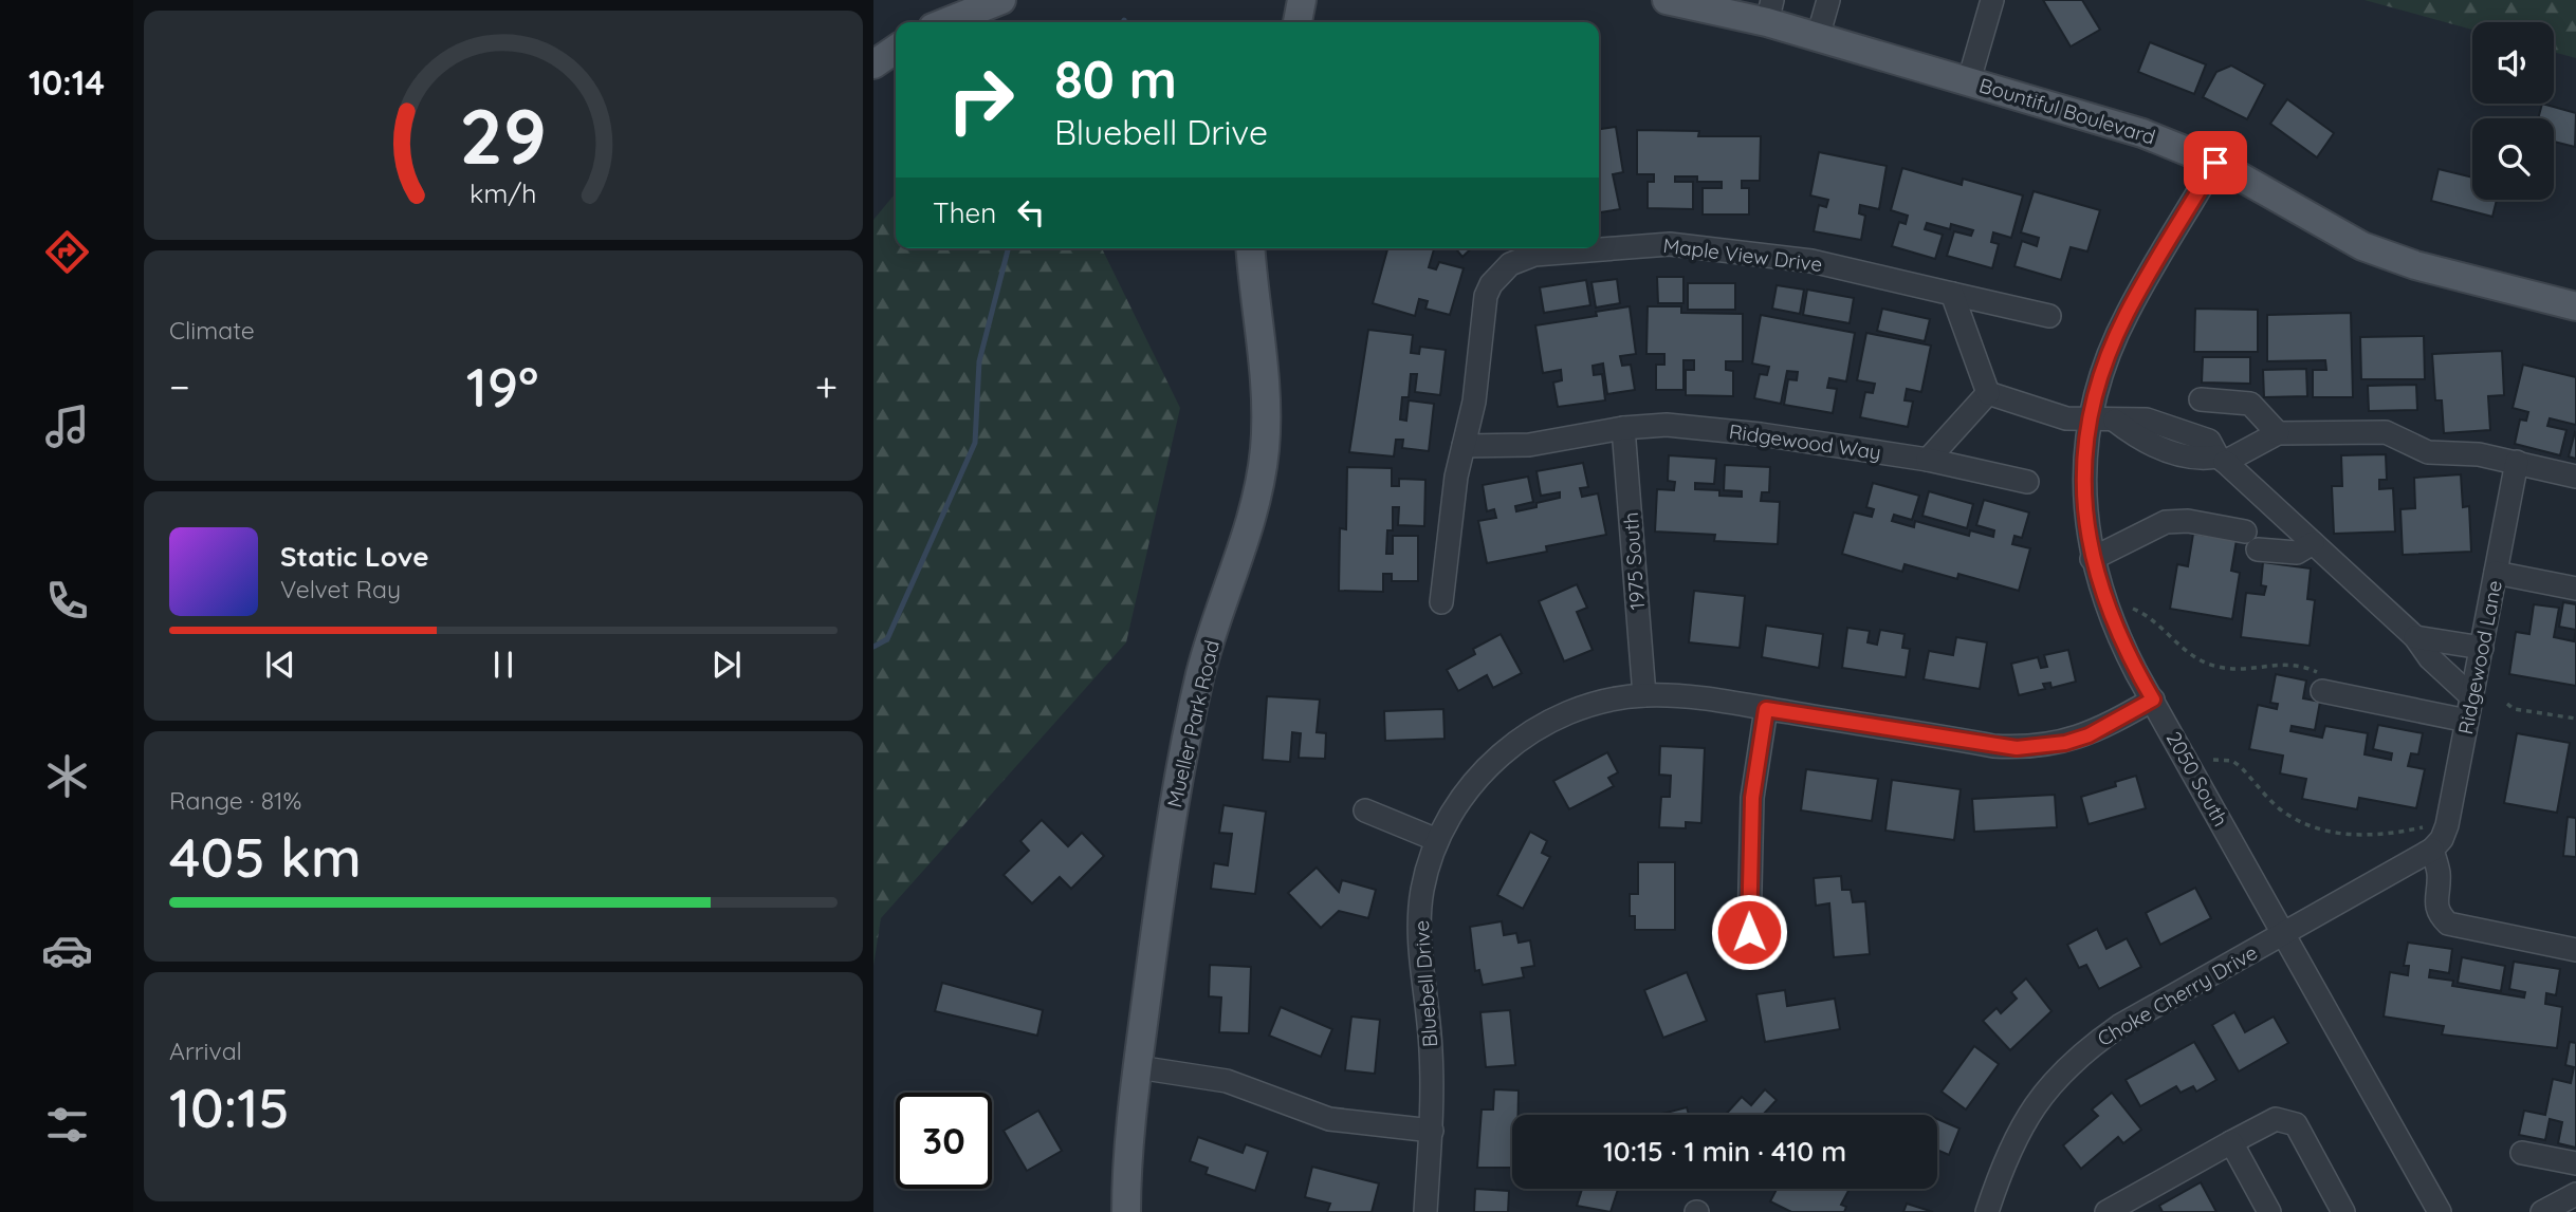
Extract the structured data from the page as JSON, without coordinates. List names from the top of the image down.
{
  "streets": {
    "main road": ["Bountiful Boulevard", "Mueller Park Road"],
    "street": [
      "Maple View Drive",
      "Ridgewood Way",
      "1975 South",
      "Ridgewood Lane",
      "2050 South",
      "Bluebell Drive",
      "Choke Cherry Drive"
    ]
  },
  "crossings": [
    ["Bountiful Boulevard", "2050 South"],
    ["Maple View Drive", "Ridgewood Way"],
    ["Ridgewood Way", "1975 South"],
    ["1975 South", "Bluebell Drive"],
    ["Ridgewood Lane", "2050 South"],
    ["Ridgewood Lane", "Choke Cherry Drive"],
    ["2050 South", "Bluebell Drive"],
    ["2050 South", "Choke Cherry Drive"]
  ],
  "page": {
    "tabs": "10:14",
    "turn": ["80 m", "Bluebell Drive"],
    "then": "Then",
    "tile": [
      "Climate",
      ["Range · 81%", "405 km"],
      ["Arrival", "10:15"]
    ],
    "heat": ["−", "19°", "+"],
    "song": ["Static Love", "Velvet Ray"],
    "limit": "30",
    "trip": "10:15 · 1 min · 410 m",
    "gauge": ["29", "km/h"]
  }
}
